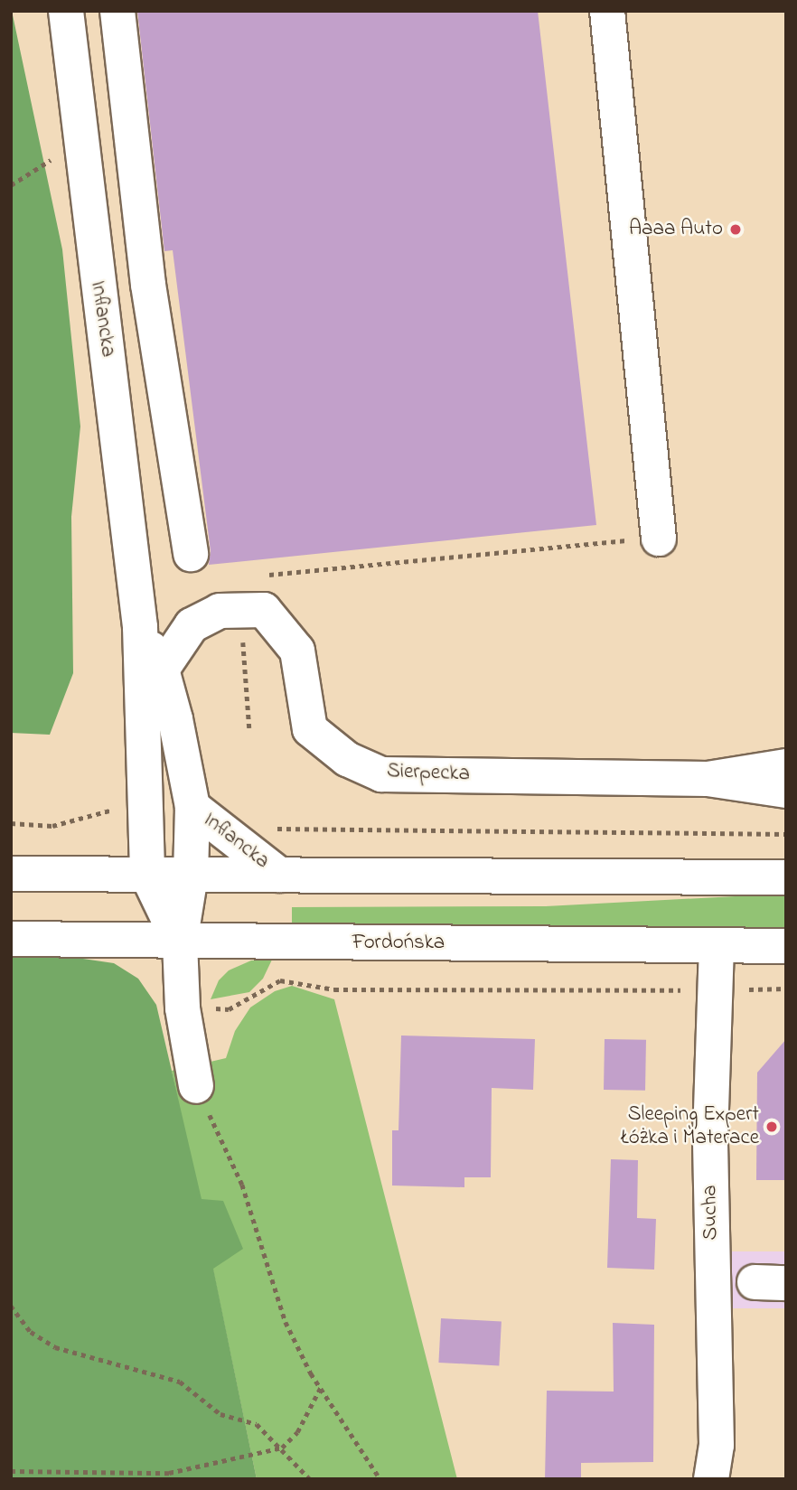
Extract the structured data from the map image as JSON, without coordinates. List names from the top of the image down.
{
  "streets": {
    "street": [
      "Inflancka",
      "Sierpecka",
      "Fordońska",
      "Sucha"
    ]
  },
  "crossings": [
    ["Inflancka", "Fordońska"],
    ["Fordońska", "Sucha"]
  ],
  "places": ["Aaaa Auto", "Sleeping Expert Łóżka i Materace"]
}
